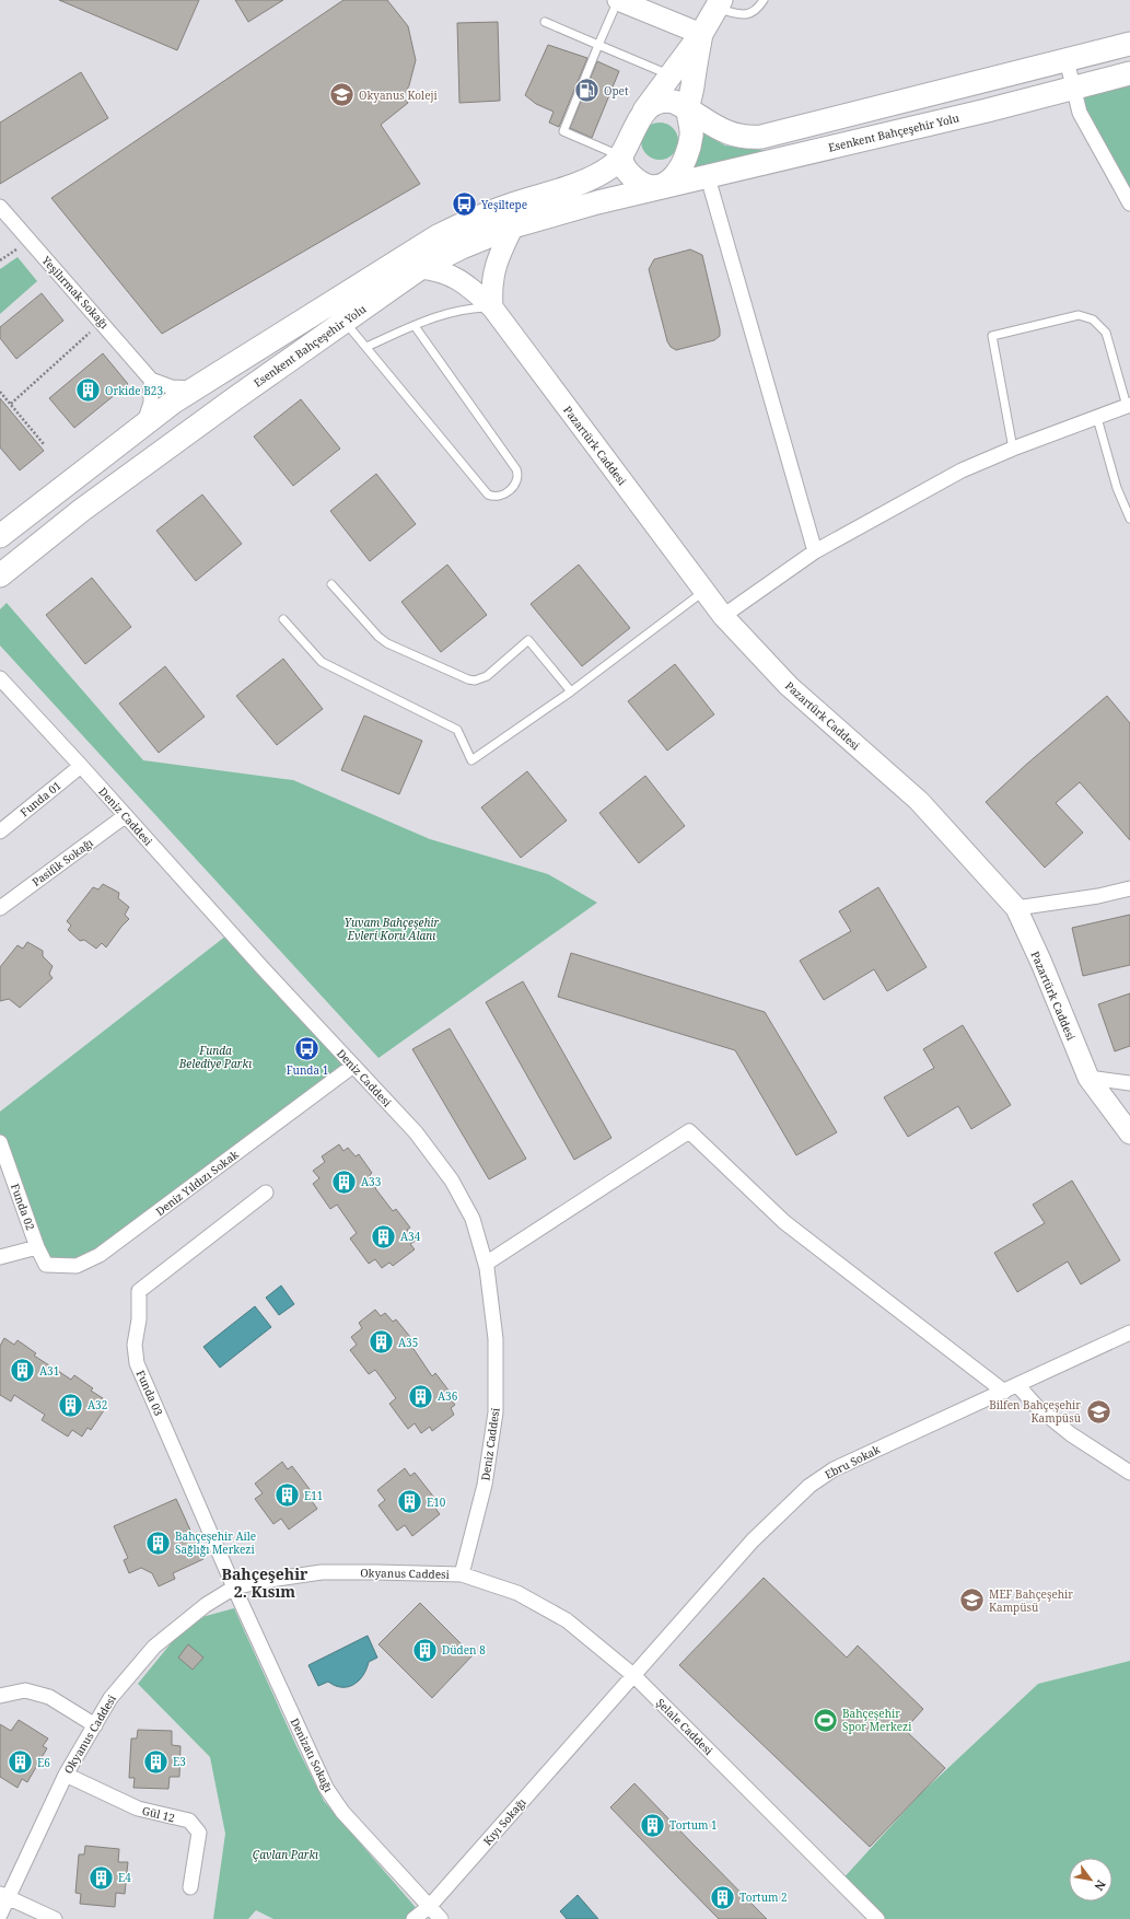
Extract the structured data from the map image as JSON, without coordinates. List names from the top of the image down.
{
  "streets": {
    "main road": ["Esenkent Bahçeşehir Yolu"],
    "street": [
      "Yeşilırmak Sokağı",
      "Pazartürk Caddesi",
      "Funda 01",
      "Deniz Caddesi",
      "Pasifik Sokağı",
      "Deniz Yıldızı Sokak",
      "Funda 02",
      "Funda 03",
      "Ebru Sokak",
      "Okyanus Caddesi",
      "Şelale Caddesi",
      "Denizatı Sokağı",
      "Gül 12",
      "Kıyı Sokağı"
    ]
  },
  "crossings": [
    ["Esenkent Bahçeşehir Yolu", "Pazartürk Caddesi"],
    ["Funda 01", "Deniz Caddesi"],
    ["Deniz Caddesi", "Pasifik Sokağı"],
    ["Deniz Caddesi", "Deniz Yıldızı Sokak"],
    ["Deniz Caddesi", "Okyanus Caddesi"],
    ["Deniz Caddesi", "Şelale Caddesi"],
    ["Deniz Yıldızı Sokak", "Funda 02"],
    ["Funda 03", "Okyanus Caddesi"],
    ["Funda 03", "Denizatı Sokağı"],
    ["Ebru Sokak", "Şelale Caddesi"],
    ["Ebru Sokak", "Kıyı Sokağı"],
    ["Okyanus Caddesi", "Şelale Caddesi"],
    ["Okyanus Caddesi", "Denizatı Sokağı"],
    ["Okyanus Caddesi", "Gül 12"],
    ["Denizatı Sokağı", "Kıyı Sokağı"]
  ],
  "districts": ["Bahçeşehir 2. Kısım"],
  "parks": ["Yuvam Bahçeşehir Evleri Koru Alanı", "Funda Belediye Parkı", "Çavlan Parkı"],
  "places": {
    "fuel station": ["Opet"],
    "school or university": ["Okyanus Koleji", "Bilfen Bahçeşehir Kampüsü", "MEF Bahçeşehir Kampüsü"],
    "bus stop": ["Yeşiltepe", "Funda 1"],
    "building": [
      "Orkide B23",
      "A33",
      "A34",
      "A35",
      "A31",
      "A36",
      "A32",
      "E11",
      "E10",
      "Bahçeşehir Aile Sağlığı Merkezi",
      "Düden 8",
      "E3",
      "E6",
      "Tortum 1",
      "E4",
      "Tortum 2"
    ],
    "sports": ["Bahçeşehir Spor Merkezi"]
  },
  "north": "bottom right"
}
